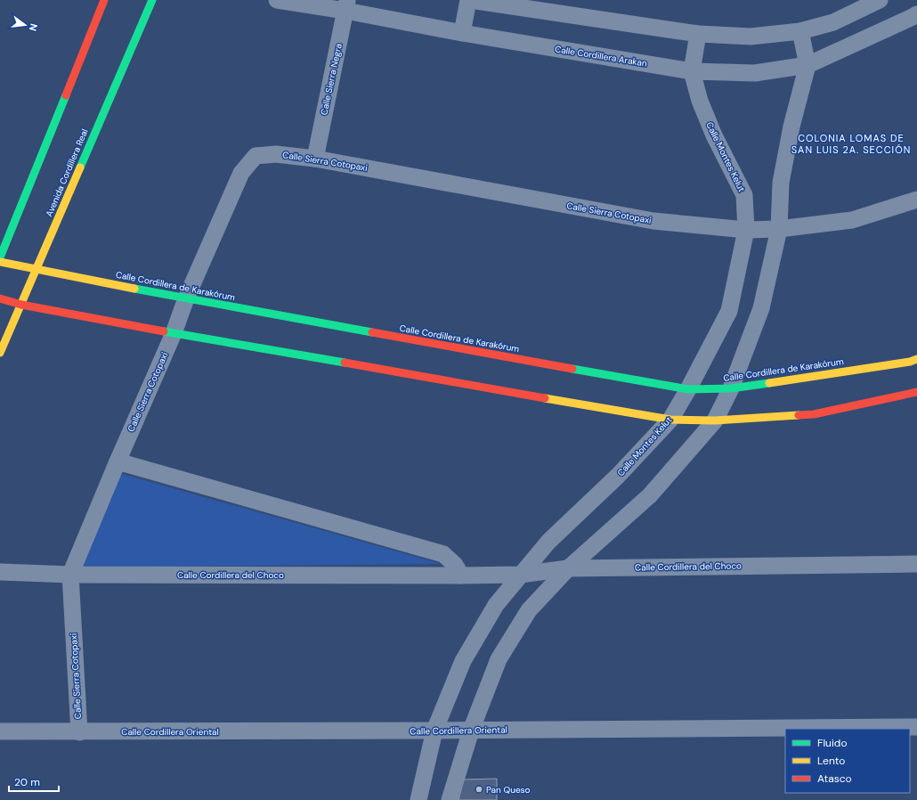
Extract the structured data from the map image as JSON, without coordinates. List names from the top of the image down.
{
  "streets": {
    "street": [
      "Calle Cordillera Arakan",
      "Calle Sierra Negra",
      "Calle Montes Kelut",
      "Calle Sierra Cotopaxi",
      "Avenida Cordillera Real",
      "Calle Cordillera de Karakórum",
      "Calle Cordillera del Choco",
      "Calle Cordillera Oriental"
    ]
  },
  "crossings": [
    ["Calle Cordillera Arakan", "Calle Sierra Negra"],
    ["Calle Cordillera Arakan", "Calle Montes Kelut"],
    ["Calle Sierra Negra", "Calle Sierra Cotopaxi"],
    ["Calle Montes Kelut", "Calle Sierra Cotopaxi"],
    ["Calle Montes Kelut", "Calle Cordillera de Karakórum"],
    ["Calle Montes Kelut", "Calle Cordillera del Choco"],
    ["Calle Montes Kelut", "Calle Cordillera Oriental"],
    ["Calle Sierra Cotopaxi", "Calle Cordillera de Karakórum"],
    ["Calle Sierra Cotopaxi", "Calle Cordillera del Choco"],
    ["Calle Sierra Cotopaxi", "Calle Cordillera Oriental"],
    ["Avenida Cordillera Real", "Calle Cordillera de Karakórum"]
  ],
  "districts": ["COLONIA LOMAS DE SAN LUIS 2A. SECCIÓN"],
  "places": ["Pan Queso"],
  "legend": ["Fluido", "Lento", "Atasco"],
  "scale_bar": "20 m",
  "north": "right"
}
